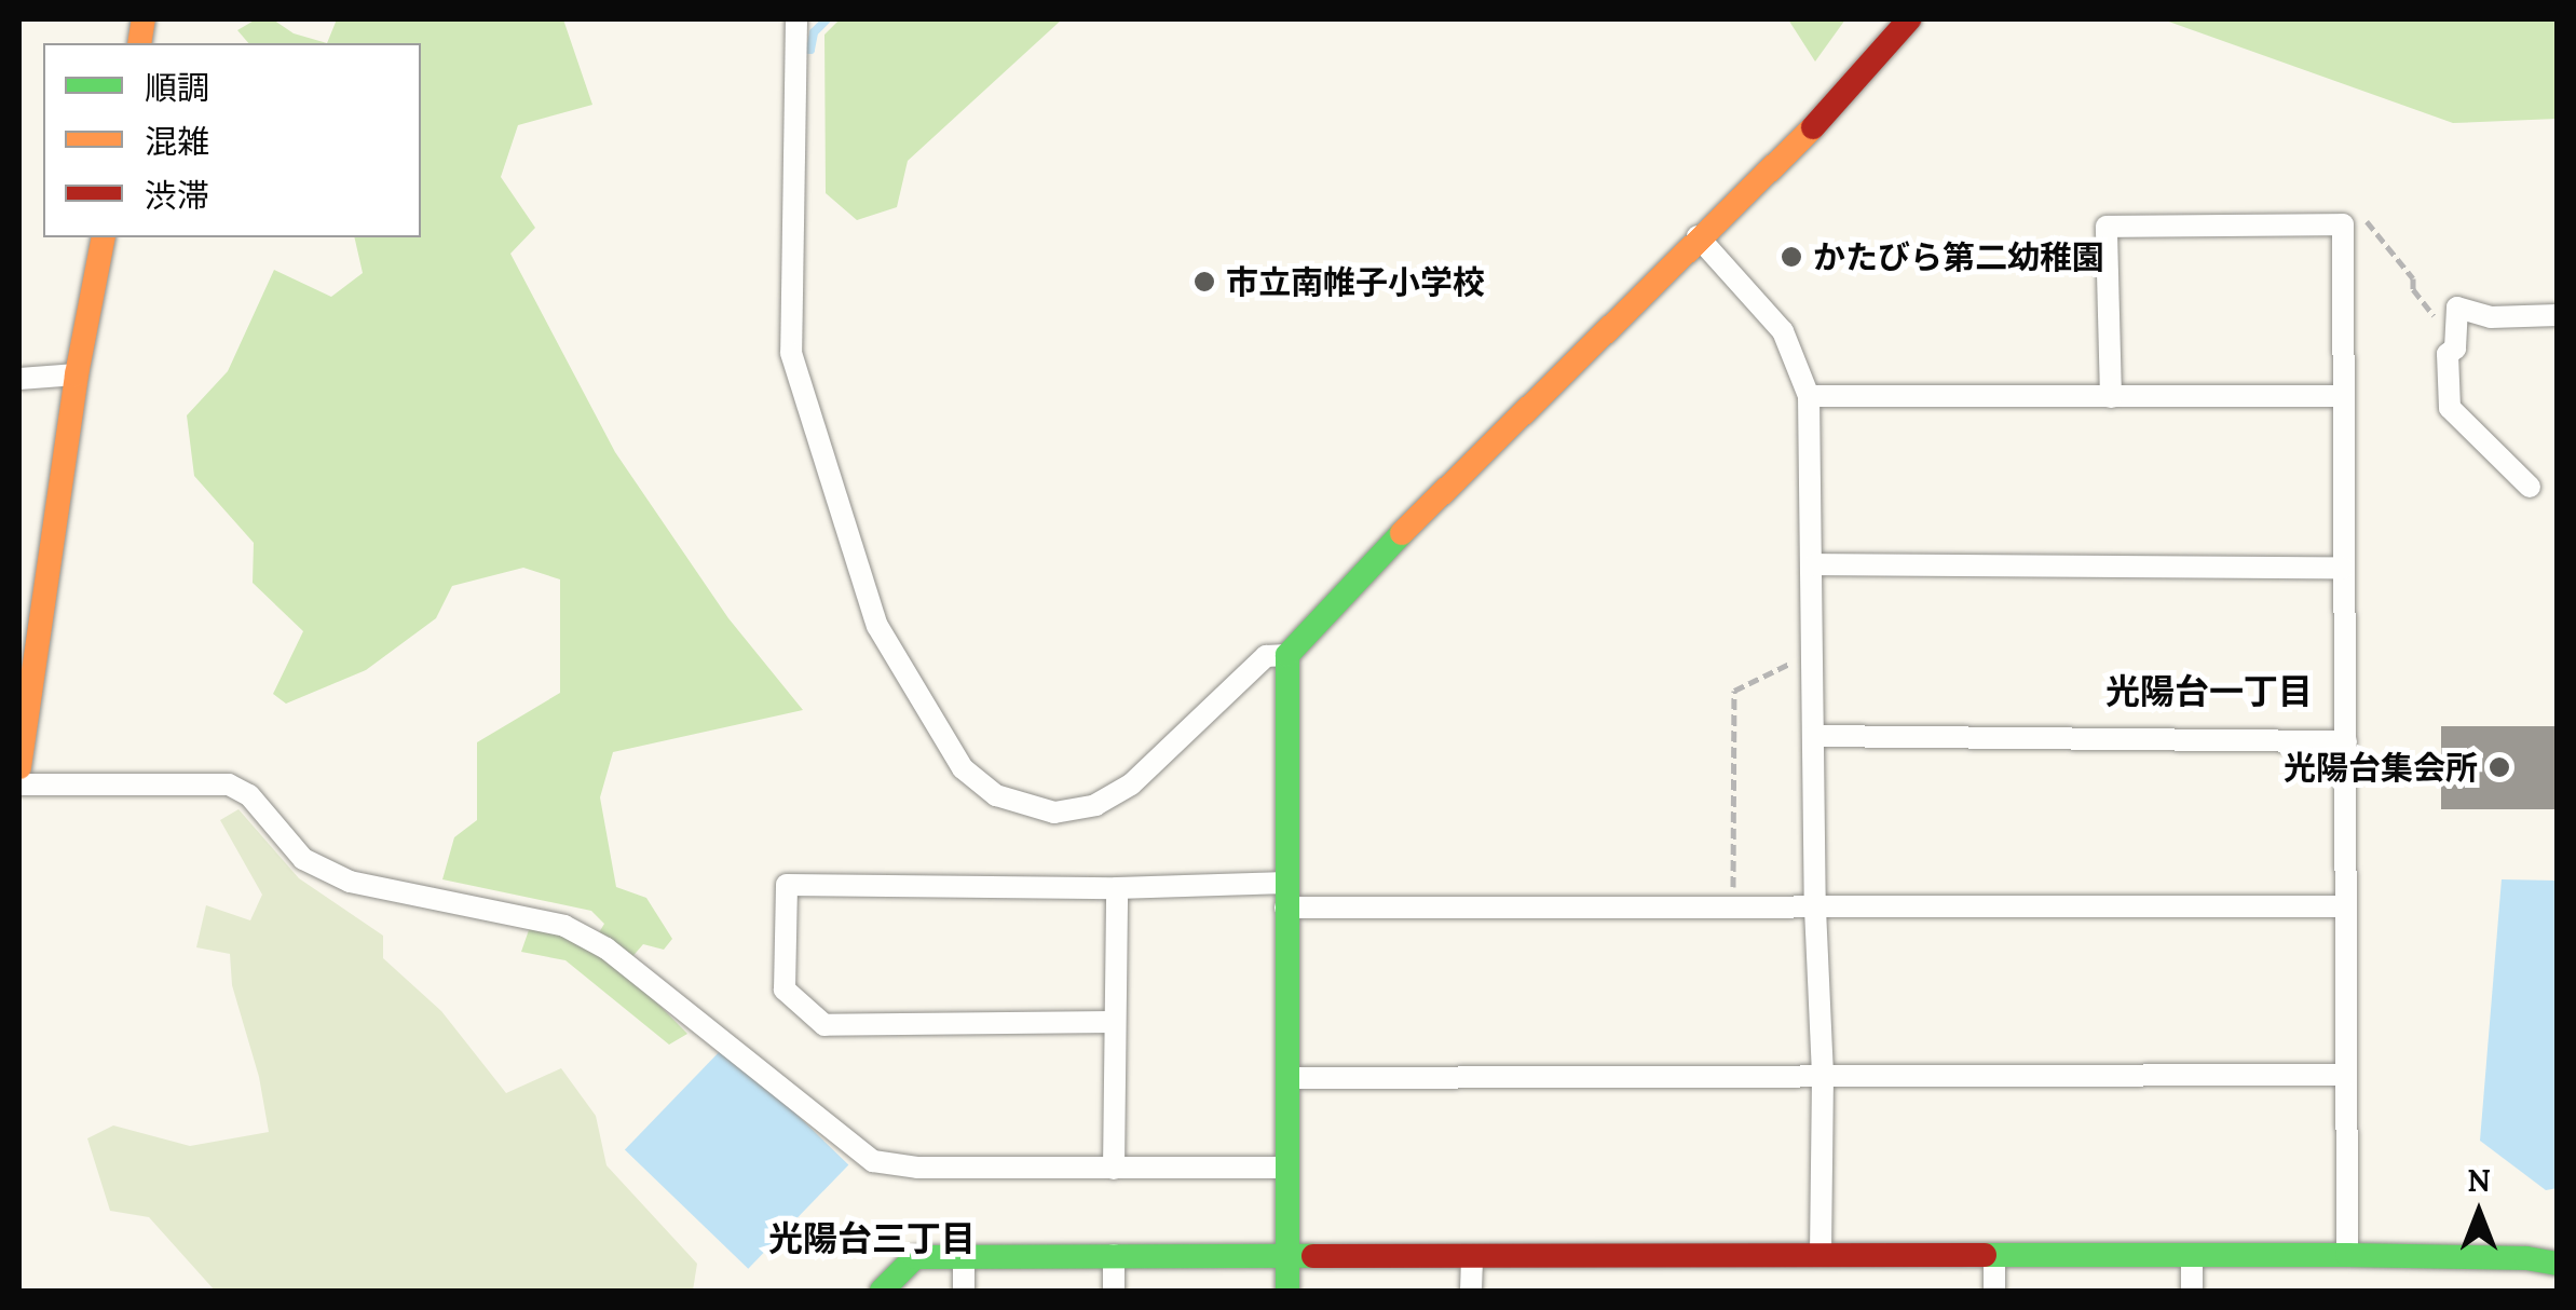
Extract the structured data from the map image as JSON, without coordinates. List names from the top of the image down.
{
  "districts": ["光陽台一丁目", "光陽台三丁目"],
  "places": ["かたびら第二幼稚園", "市立南帷子小学校", "光陽台集会所"],
  "legend": ["順調", "混雑", "渋滞"],
  "north": "top"
}
